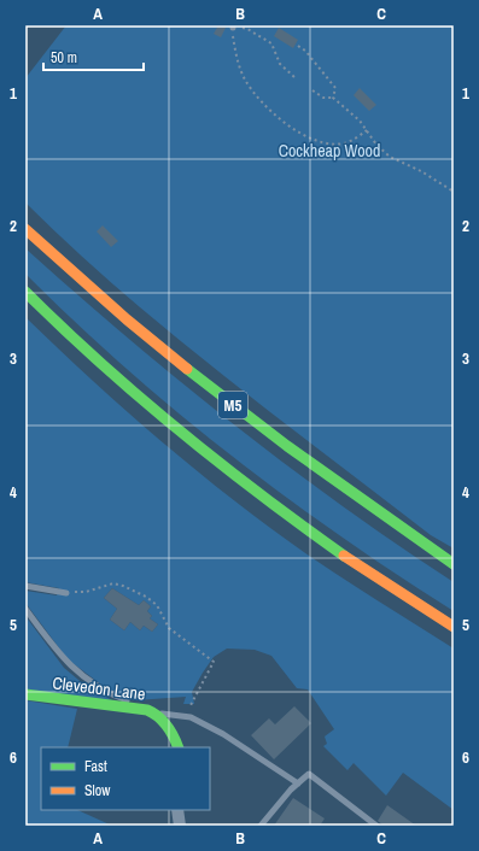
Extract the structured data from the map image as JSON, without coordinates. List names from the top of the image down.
{
  "streets": {
    "main road": ["M5", "Clevedon Lane"]
  },
  "parks": ["Cockheap Wood"],
  "legend": ["Fast", "Slow"],
  "scale_bar": "50 m",
  "grid": {
    "columns": ["A", "B", "C"],
    "rows": [
      "1",
      "2",
      "3",
      "4",
      "5",
      "6"
    ]
  }
}
